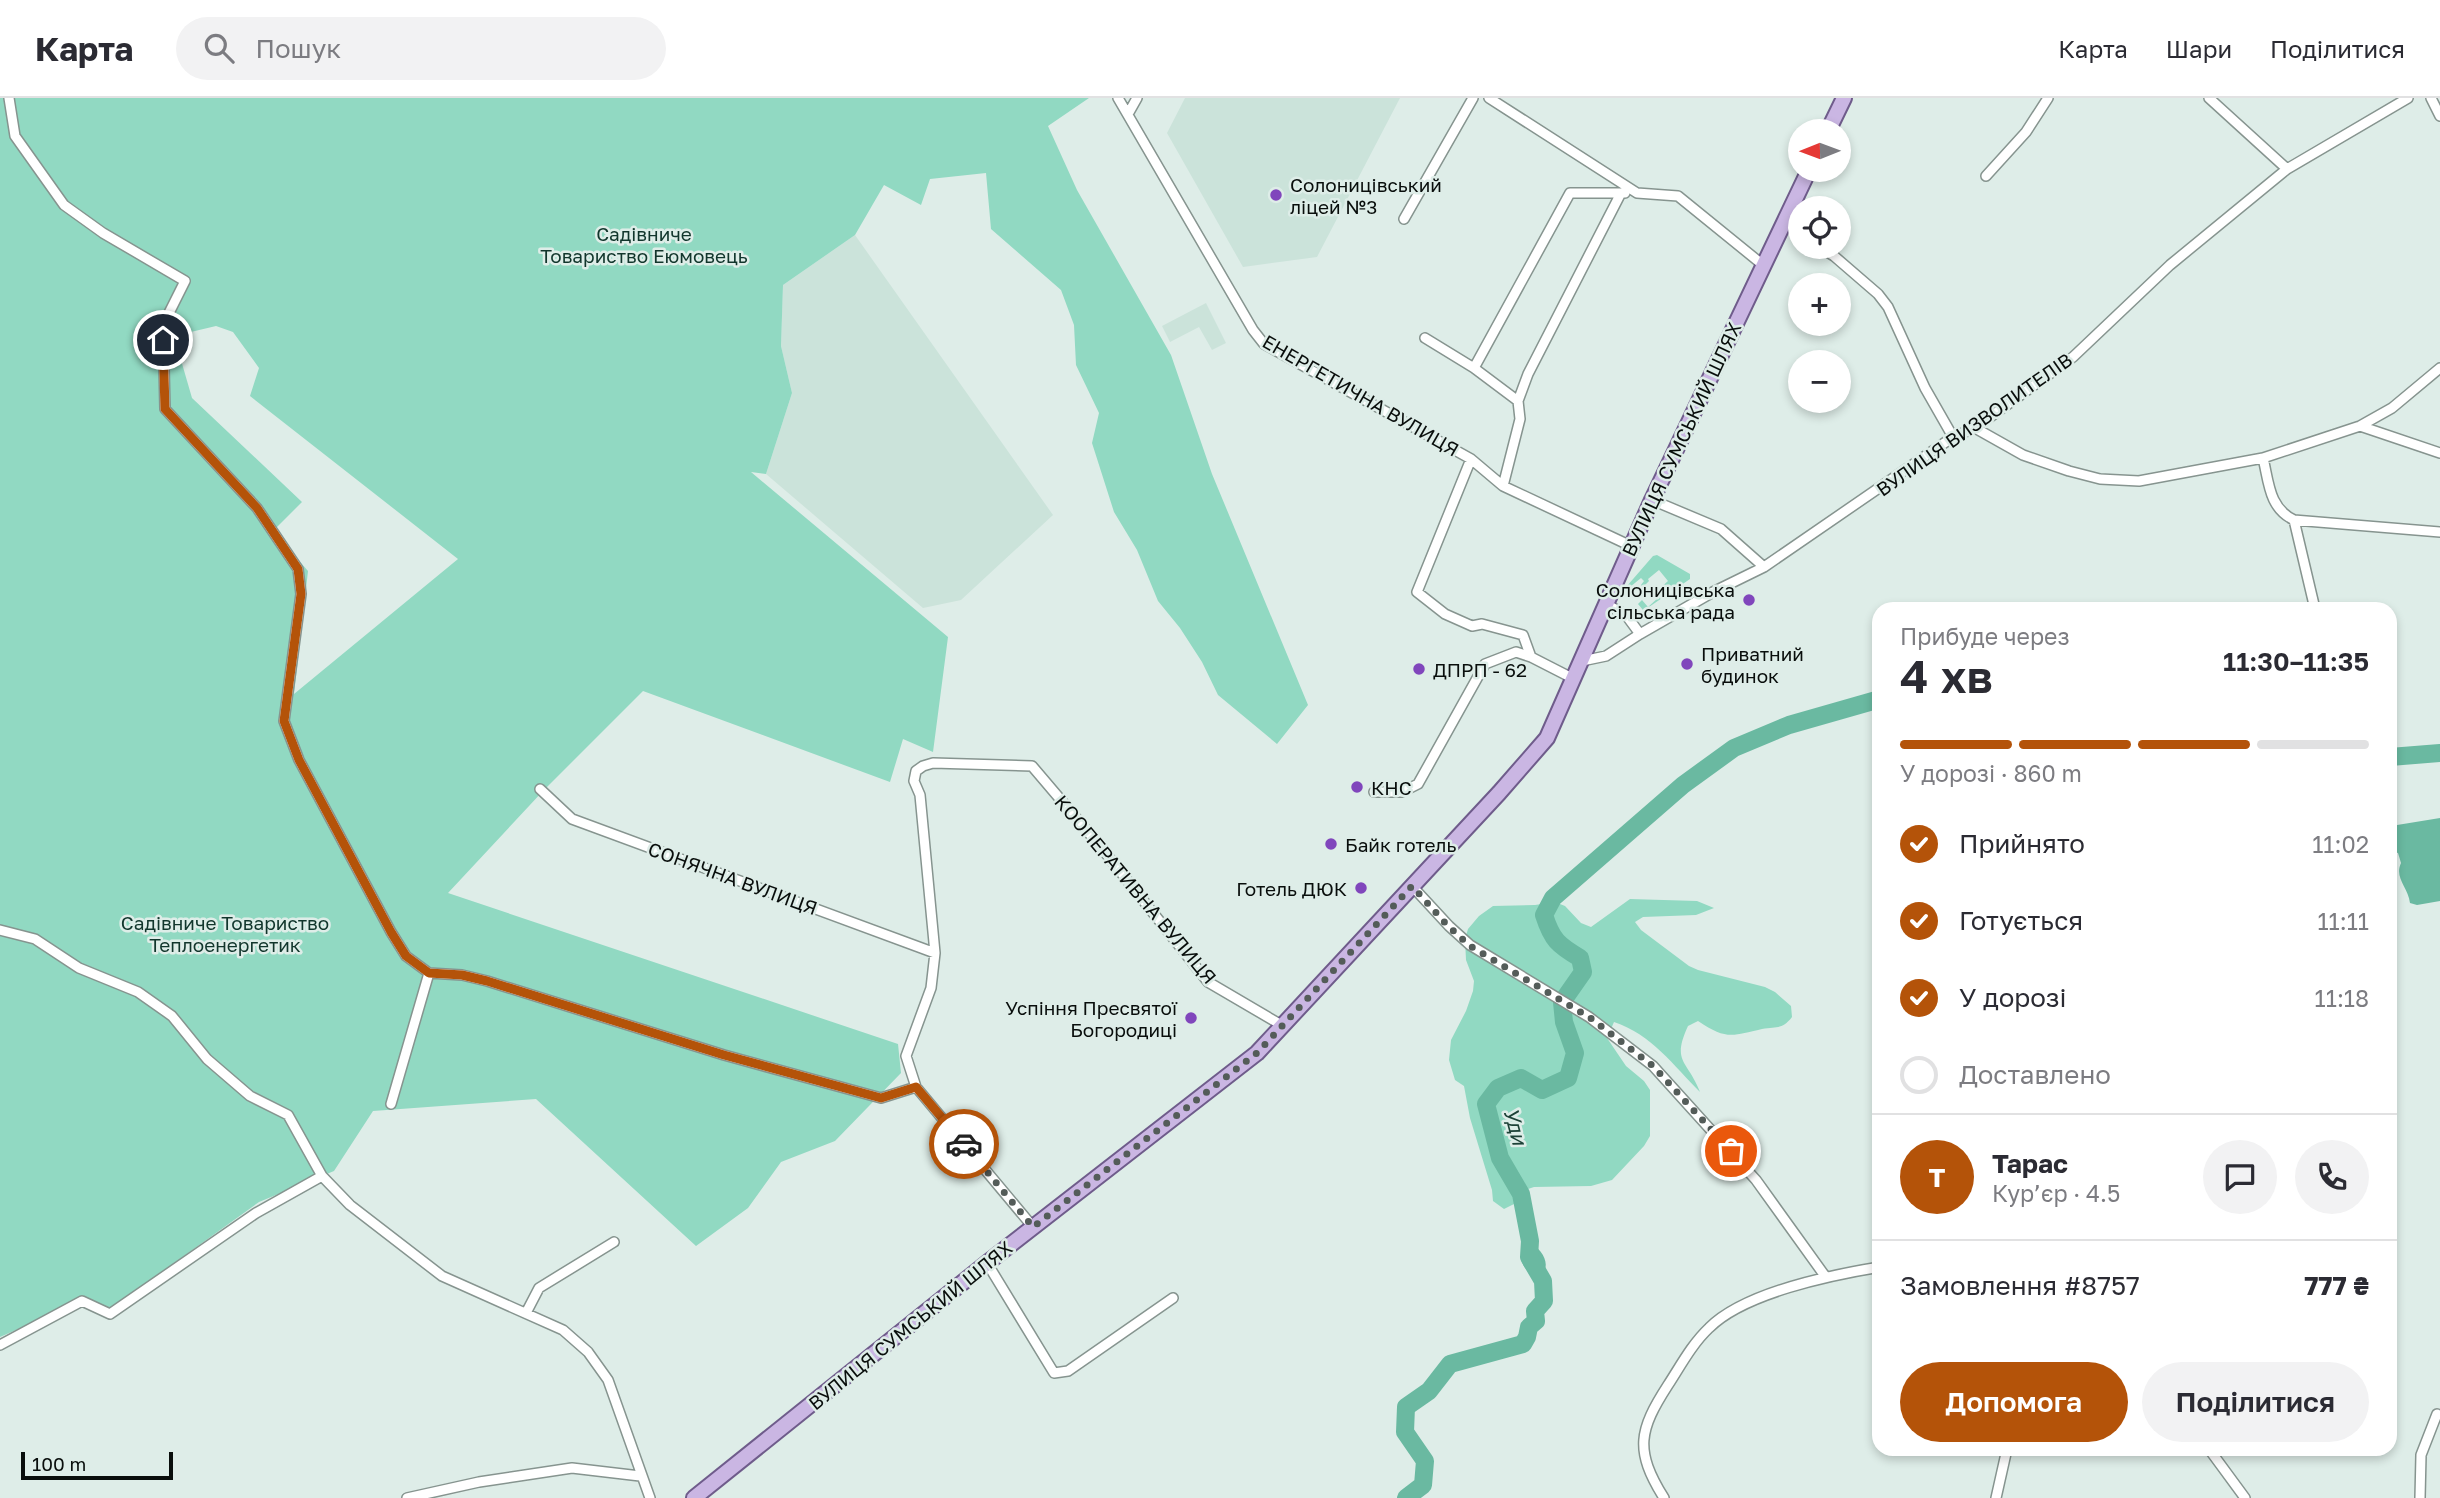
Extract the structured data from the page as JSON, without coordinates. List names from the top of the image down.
{
  "streets": {
    "main road": ["ВУЛИЦЯ СУМСЬКИЙ ШЛЯХ"],
    "street": [
      "ЕНЕРГЕТИЧНА ВУЛИЦЯ",
      "ВУЛИЦЯ ВИЗВОЛИТЕЛІВ",
      "СОНЯЧНА ВУЛИЦЯ",
      "КООПЕРАТИВНА ВУЛИЦЯ"
    ]
  },
  "crossings": [
    ["ЕНЕРГЕТИЧНА ВУЛИЦЯ", "ВУЛИЦЯ СУМСЬКИЙ ШЛЯХ"],
    ["ВУЛИЦЯ ВИЗВОЛИТЕЛІВ", "ВУЛИЦЯ СУМСЬКИЙ ШЛЯХ"],
    ["ВУЛИЦЯ СУМСЬКИЙ ШЛЯХ", "КООПЕРАТИВНА ВУЛИЦЯ"],
    ["СОНЯЧНА ВУЛИЦЯ", "КООПЕРАТИВНА ВУЛИЦЯ"]
  ],
  "water": ["Уди"],
  "parks": ["Садівниче Товариство Еюмовець", "Садівниче Товариство Теплоенергетик"],
  "places": [
    "Солоницівський ліцей №3",
    "Солоницівська сільська рада",
    "Приватний будинок",
    "ДПРП - 62",
    "КНС",
    "Байк готель",
    "Готель ДЮК",
    "Успіння Пресвятої Богородиці"
  ],
  "scale_bar": "100 m",
  "north": "left",
  "page": {
    "header": "Карта",
    "search": "Пошук",
    "nav": ["Карта", "Шари", "Поділитися"],
    "map_buttons": ["+", "−"],
    "heading": ["4 хв", "Прибуде через", "11:30–11:35"],
    "panel": [
      "Тарас",
      "Кур’єр · 4.5",
      "Замовлення #8757",
      "777 ₴"
    ],
    "bar": "У дорозі · 860 m",
    "list": [
      ["Прийнято", "11:02"],
      ["Готується", "11:11"],
      ["У дорозі", "11:18"],
      "Доставлено"
    ],
    "round": "Т",
    "buttons": ["Допомога", "Поділитися"],
    "scale": "100 m"
  }
}
